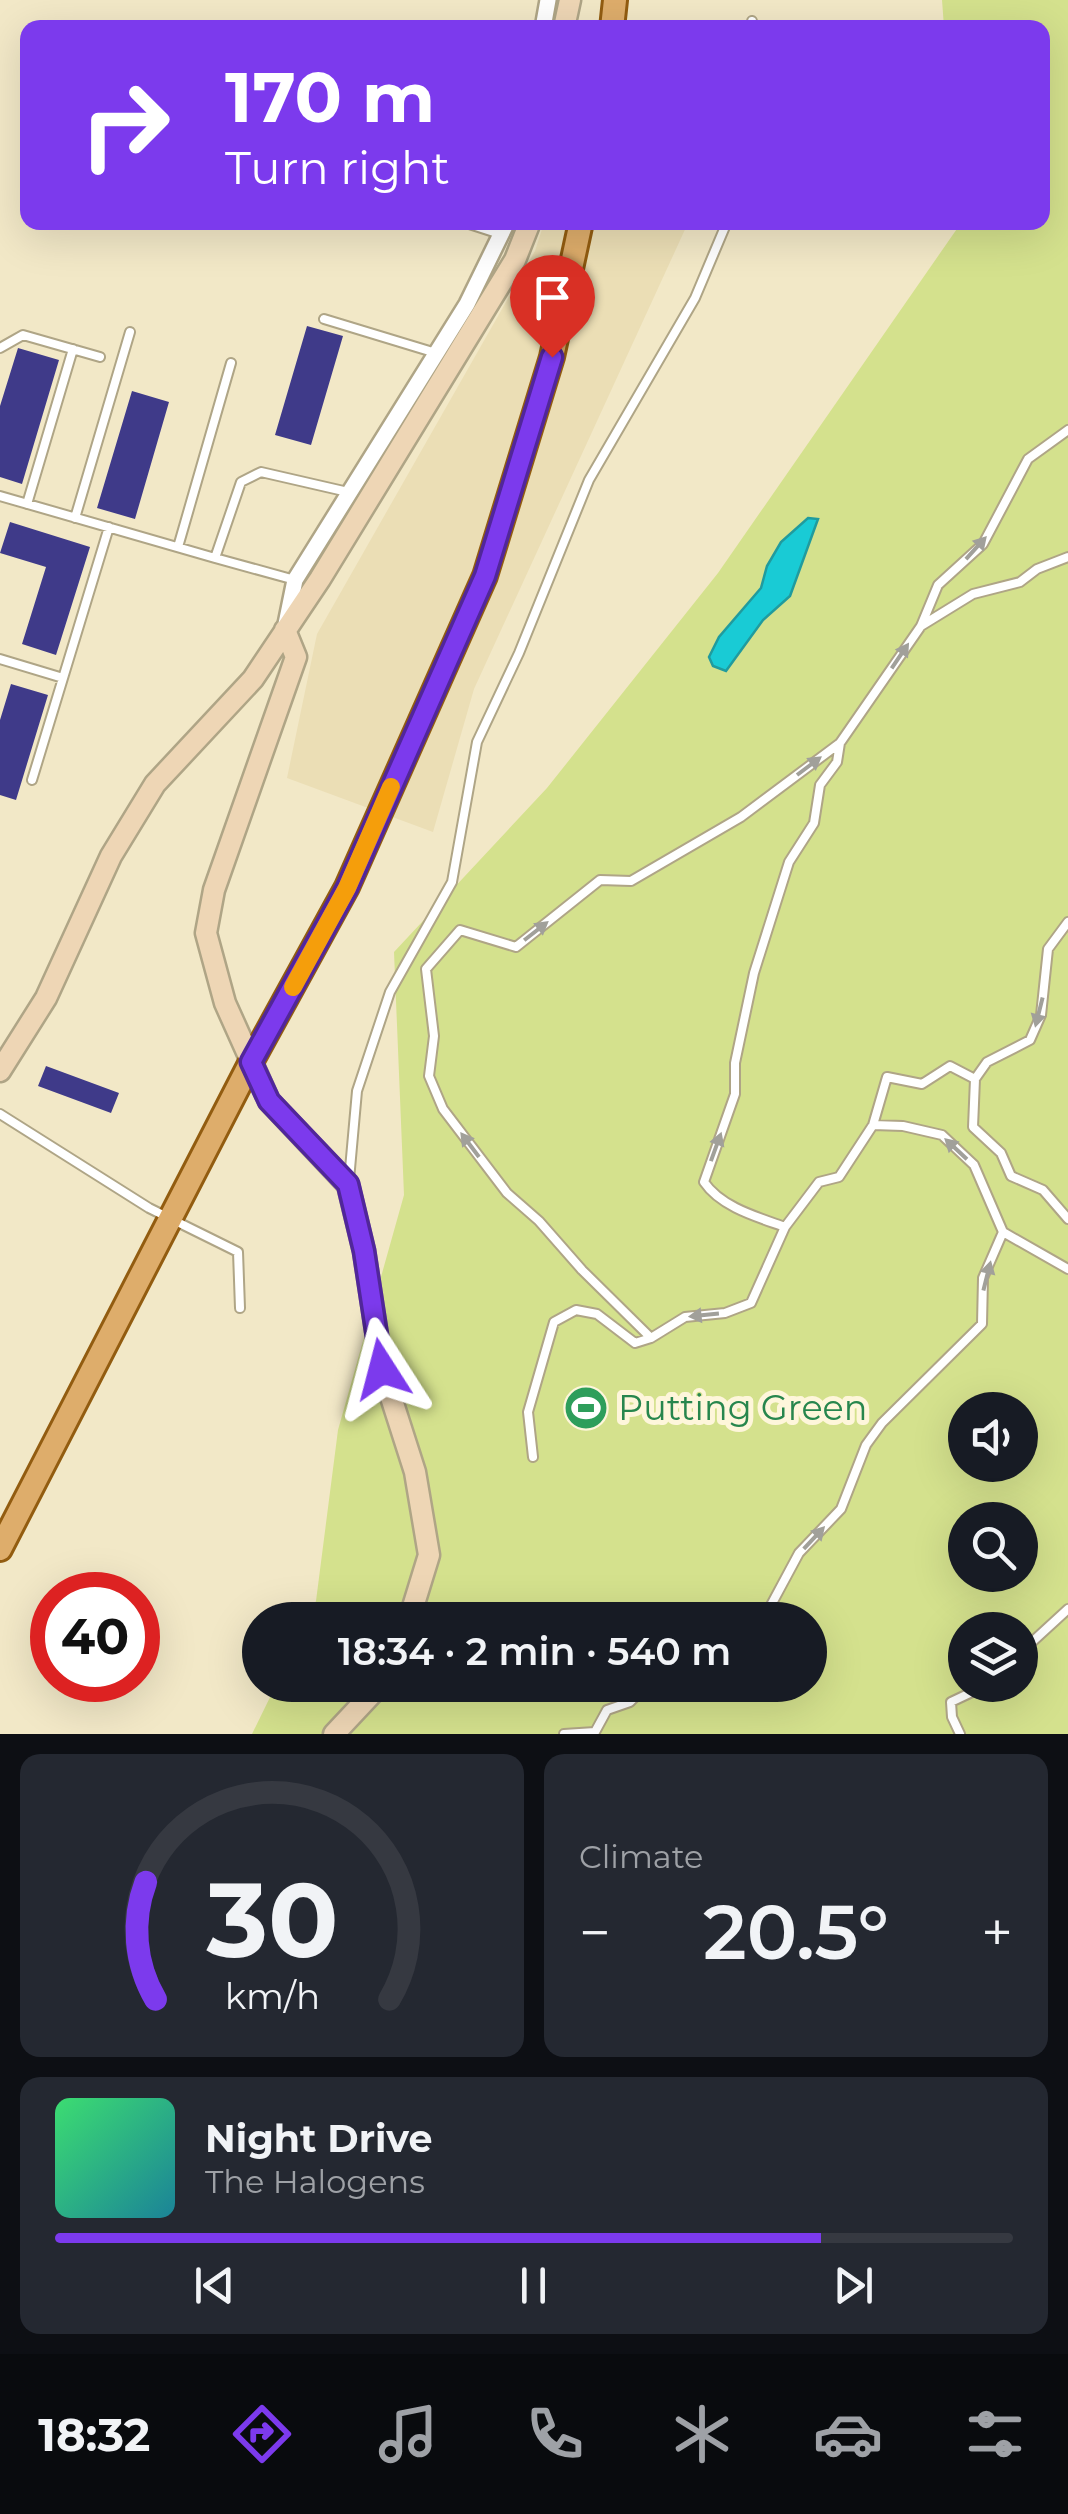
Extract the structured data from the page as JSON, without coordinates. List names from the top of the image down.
{
  "places": {
    "sports": ["Putting Green"]
  },
  "page": {
    "turn": ["170 m", "Turn right"],
    "limit": "40",
    "trip": "18:34 · 2 min · 540 m",
    "tile": "Climate",
    "heat": ["−", "20.5°", "+"],
    "song": ["Night Drive", "The Halogens"],
    "tabs": "18:32",
    "gauge": ["30", "km/h"]
  }
}
